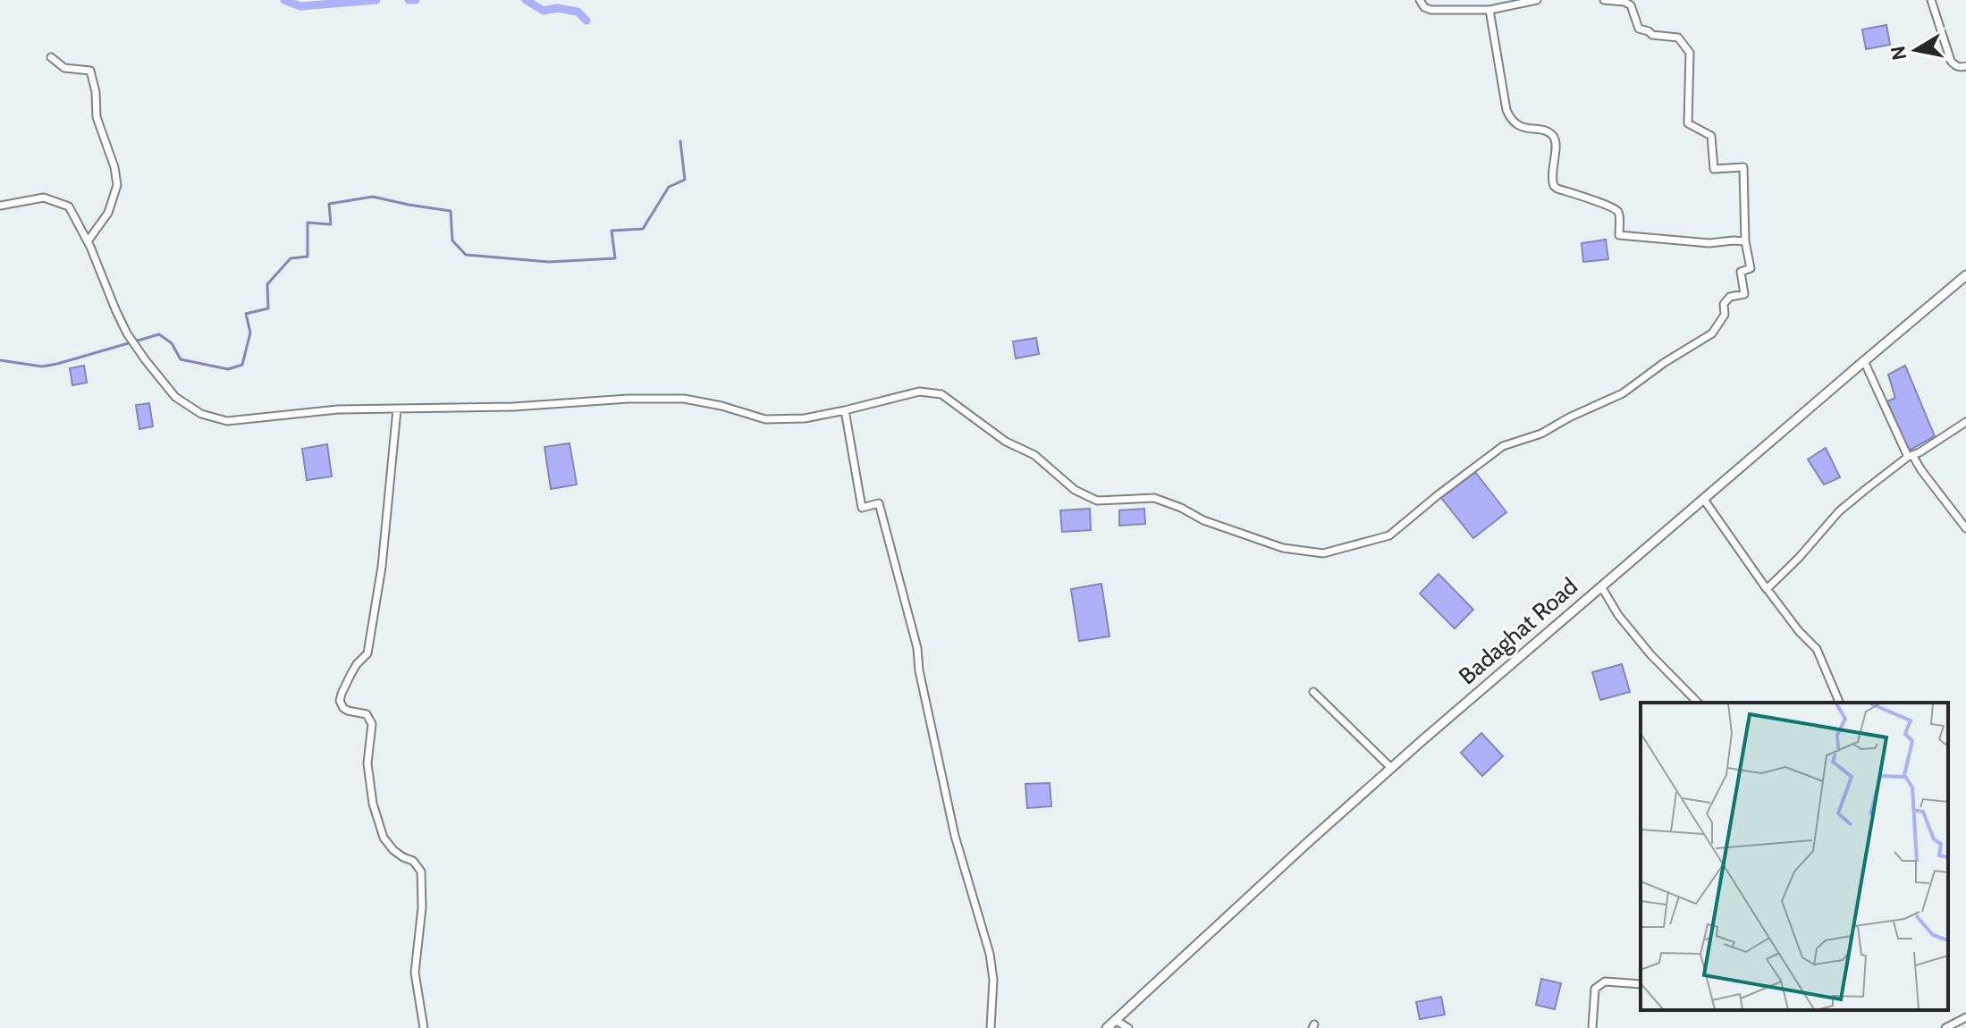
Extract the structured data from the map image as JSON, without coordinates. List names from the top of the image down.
{
  "streets": {
    "main road": ["Badaghat Road"]
  },
  "north": "left"
}
